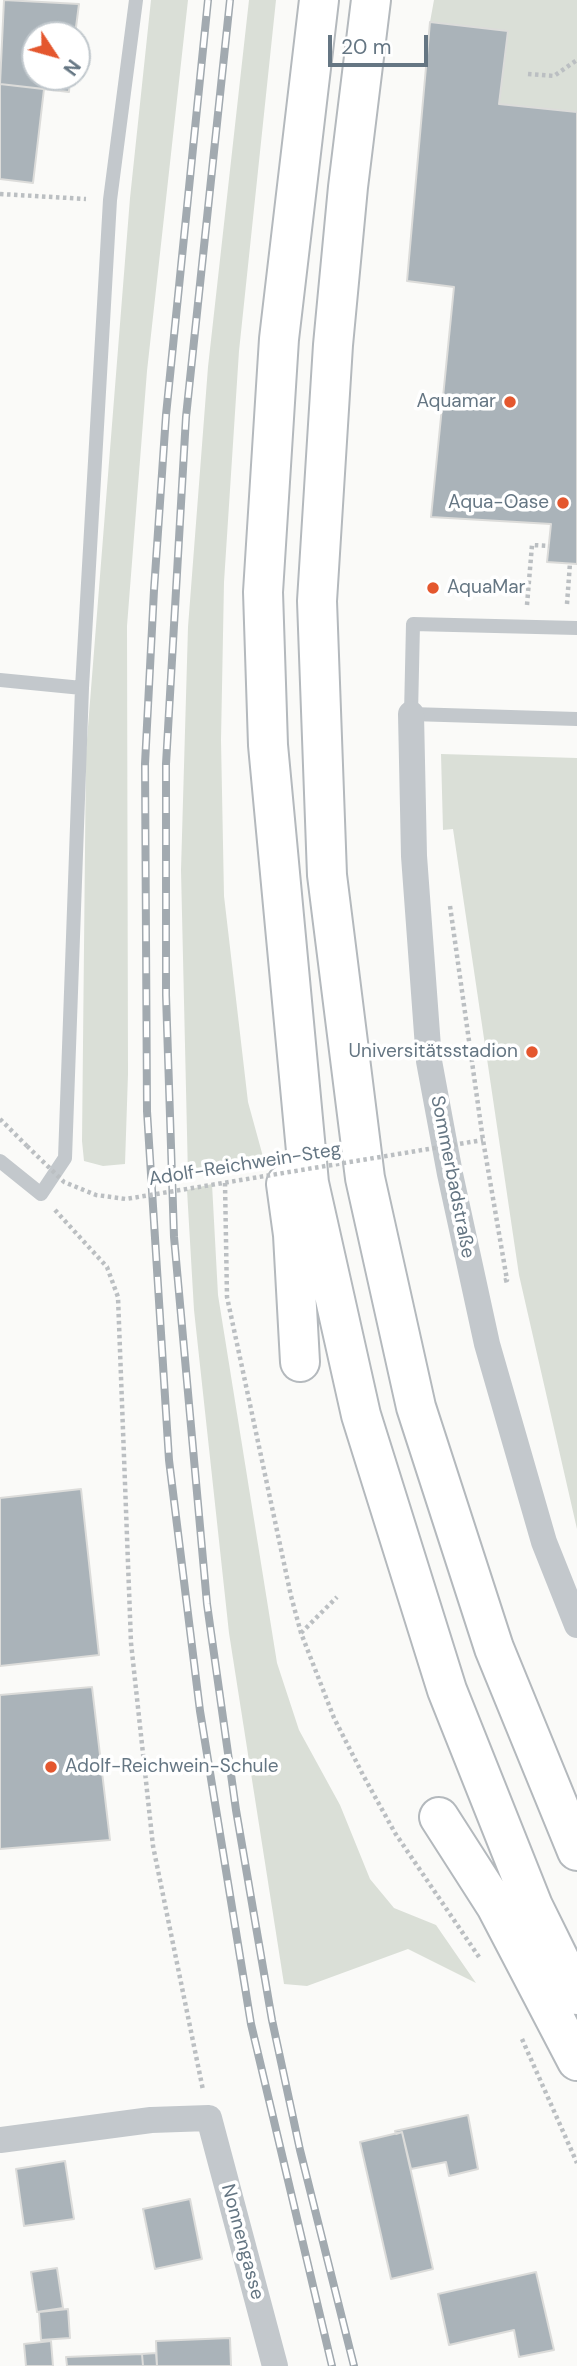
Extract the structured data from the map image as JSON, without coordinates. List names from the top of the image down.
{
  "streets": {
    "street": ["Sommerbadstraße", "Nonnengasse"],
    "path": ["Adolf-Reichwein-Steg"]
  },
  "places": [
    "Aquamar",
    "Aqua-Oase",
    "AquaMar",
    "Universitätsstadion",
    "Adolf-Reichwein-Schule"
  ],
  "scale_bar": "20 m",
  "north": "bottom right"
}
